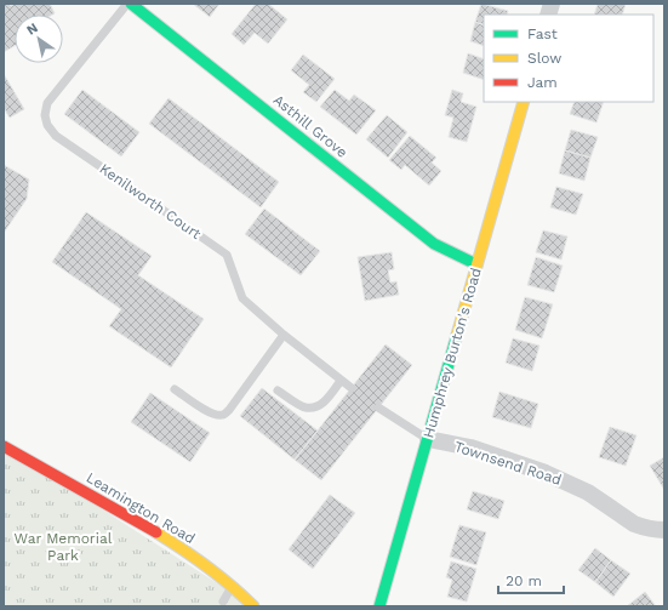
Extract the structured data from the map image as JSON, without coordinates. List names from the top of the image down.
{
  "streets": {
    "street": [
      "Asthill Grove",
      "Humphrey Burton's Road",
      "Townsend Road",
      "Leamington Road"
    ],
    "lane": ["Kenilworth Court"]
  },
  "crossings": [
    ["Asthill Grove", "Humphrey Burton's Road"],
    ["Humphrey Burton's Road", "Townsend Road"]
  ],
  "parks": ["War Memorial Park"],
  "legend": ["Fast", "Slow", "Jam"],
  "scale_bar": "20 m",
  "north": "top left"
}
